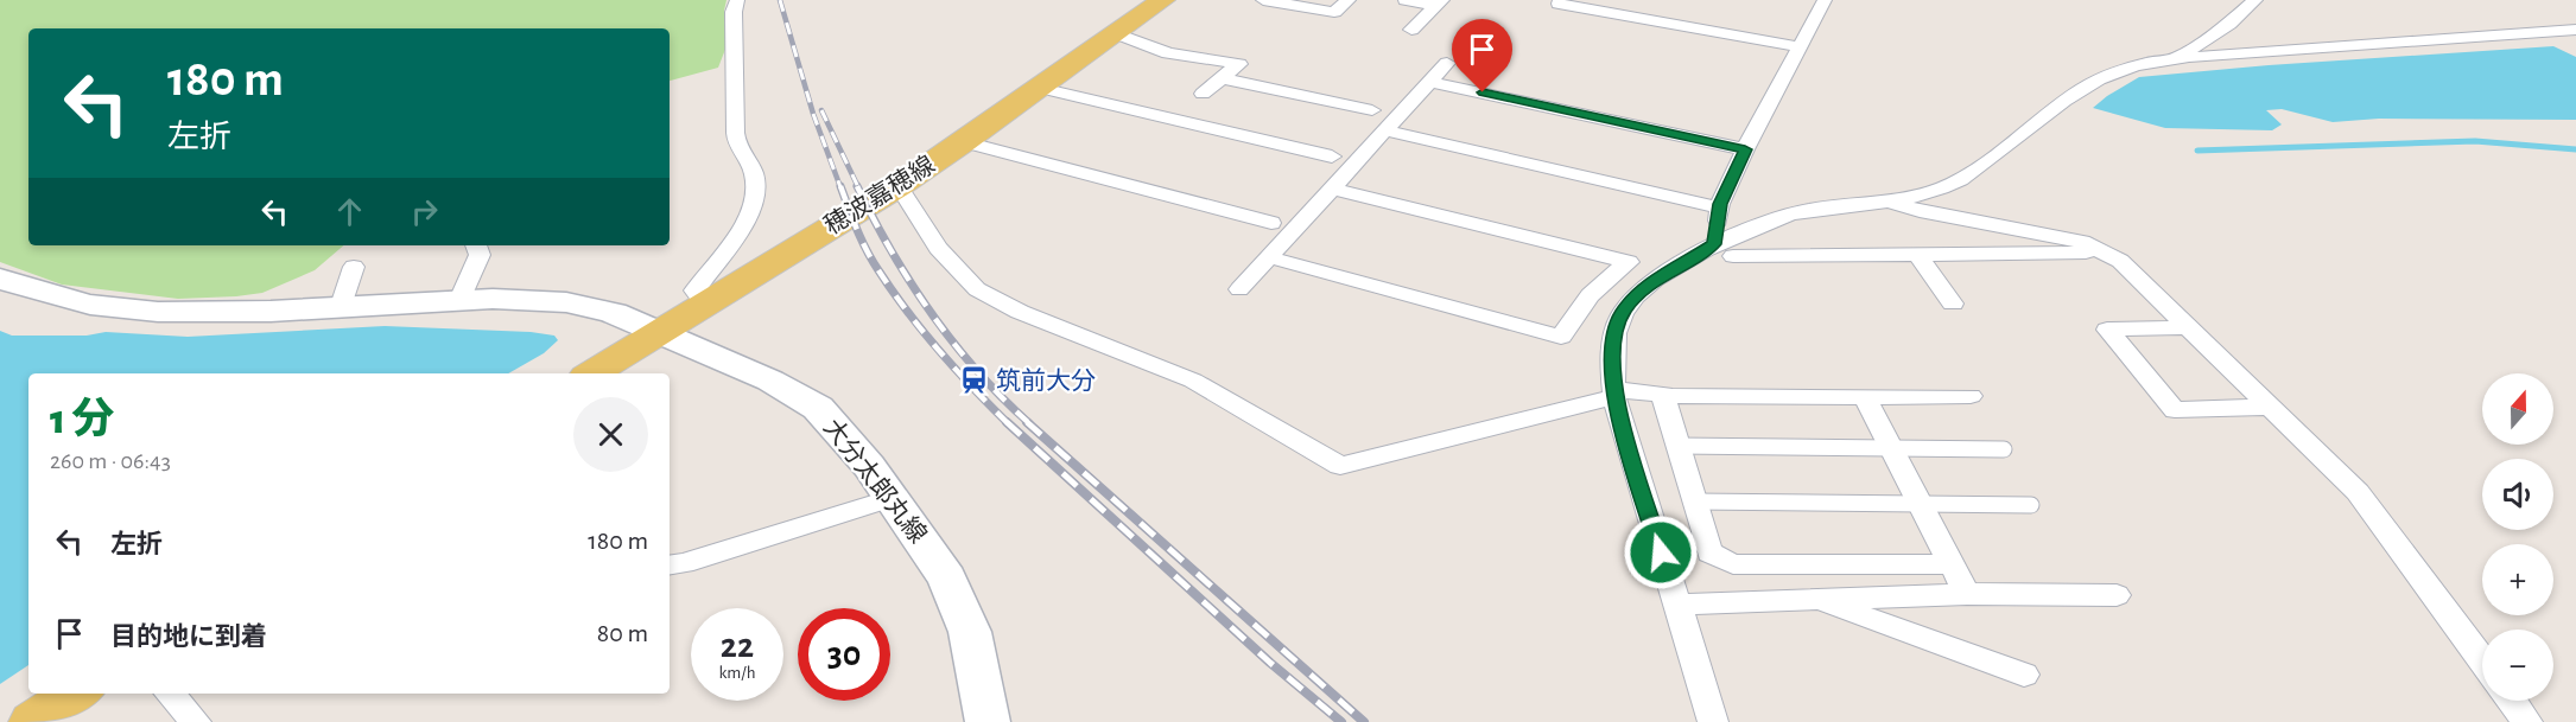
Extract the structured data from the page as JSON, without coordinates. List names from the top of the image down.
{
  "streets": {
    "main road": ["穂波嘉穂線"],
    "street": ["大分太郎丸線"]
  },
  "crossings": [
    ["穂波嘉穂線", "大分太郎丸線"]
  ],
  "places": {
    "station": ["筑前大分"]
  },
  "north": "top",
  "page": {
    "turn": ["180 m", "左折"],
    "map_buttons": ["+", "−"],
    "heading": ["1 分", "260 m · 06:43"],
    "list": [
      {
        "name": "左折",
        "value": "180 m"
      },
      {
        "name": "目的地に到着",
        "value": "80 m"
      }
    ],
    "speed": "22 km/h",
    "limit": "30"
  }
}
